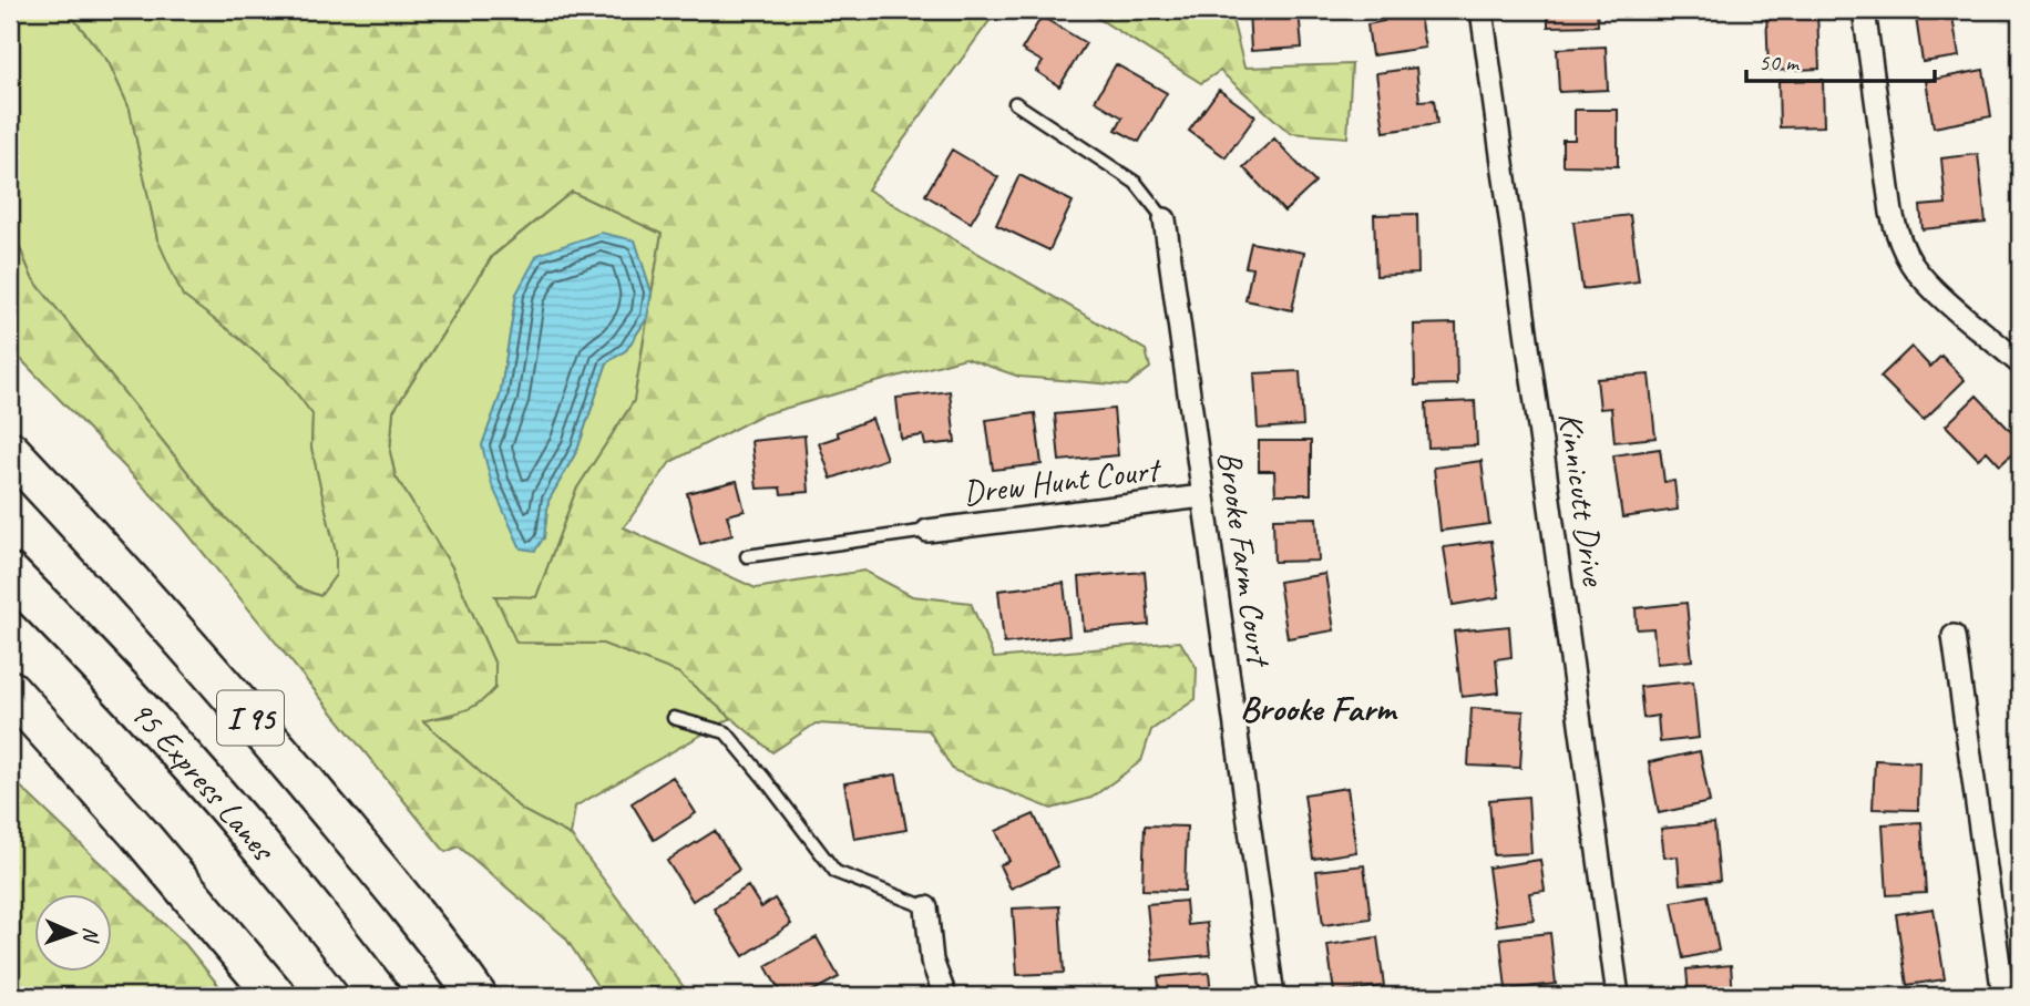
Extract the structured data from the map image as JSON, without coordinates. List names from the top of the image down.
{
  "streets": {
    "highway": ["I 95", "95 Express Lanes"],
    "street": ["Drew Hunt Court", "Kinnicutt Drive", "Brooke Farm Court"]
  },
  "crossings": [
    ["Drew Hunt Court", "Brooke Farm Court"]
  ],
  "districts": ["Brooke Farm"],
  "scale_bar": "50 m",
  "north": "right"
}
